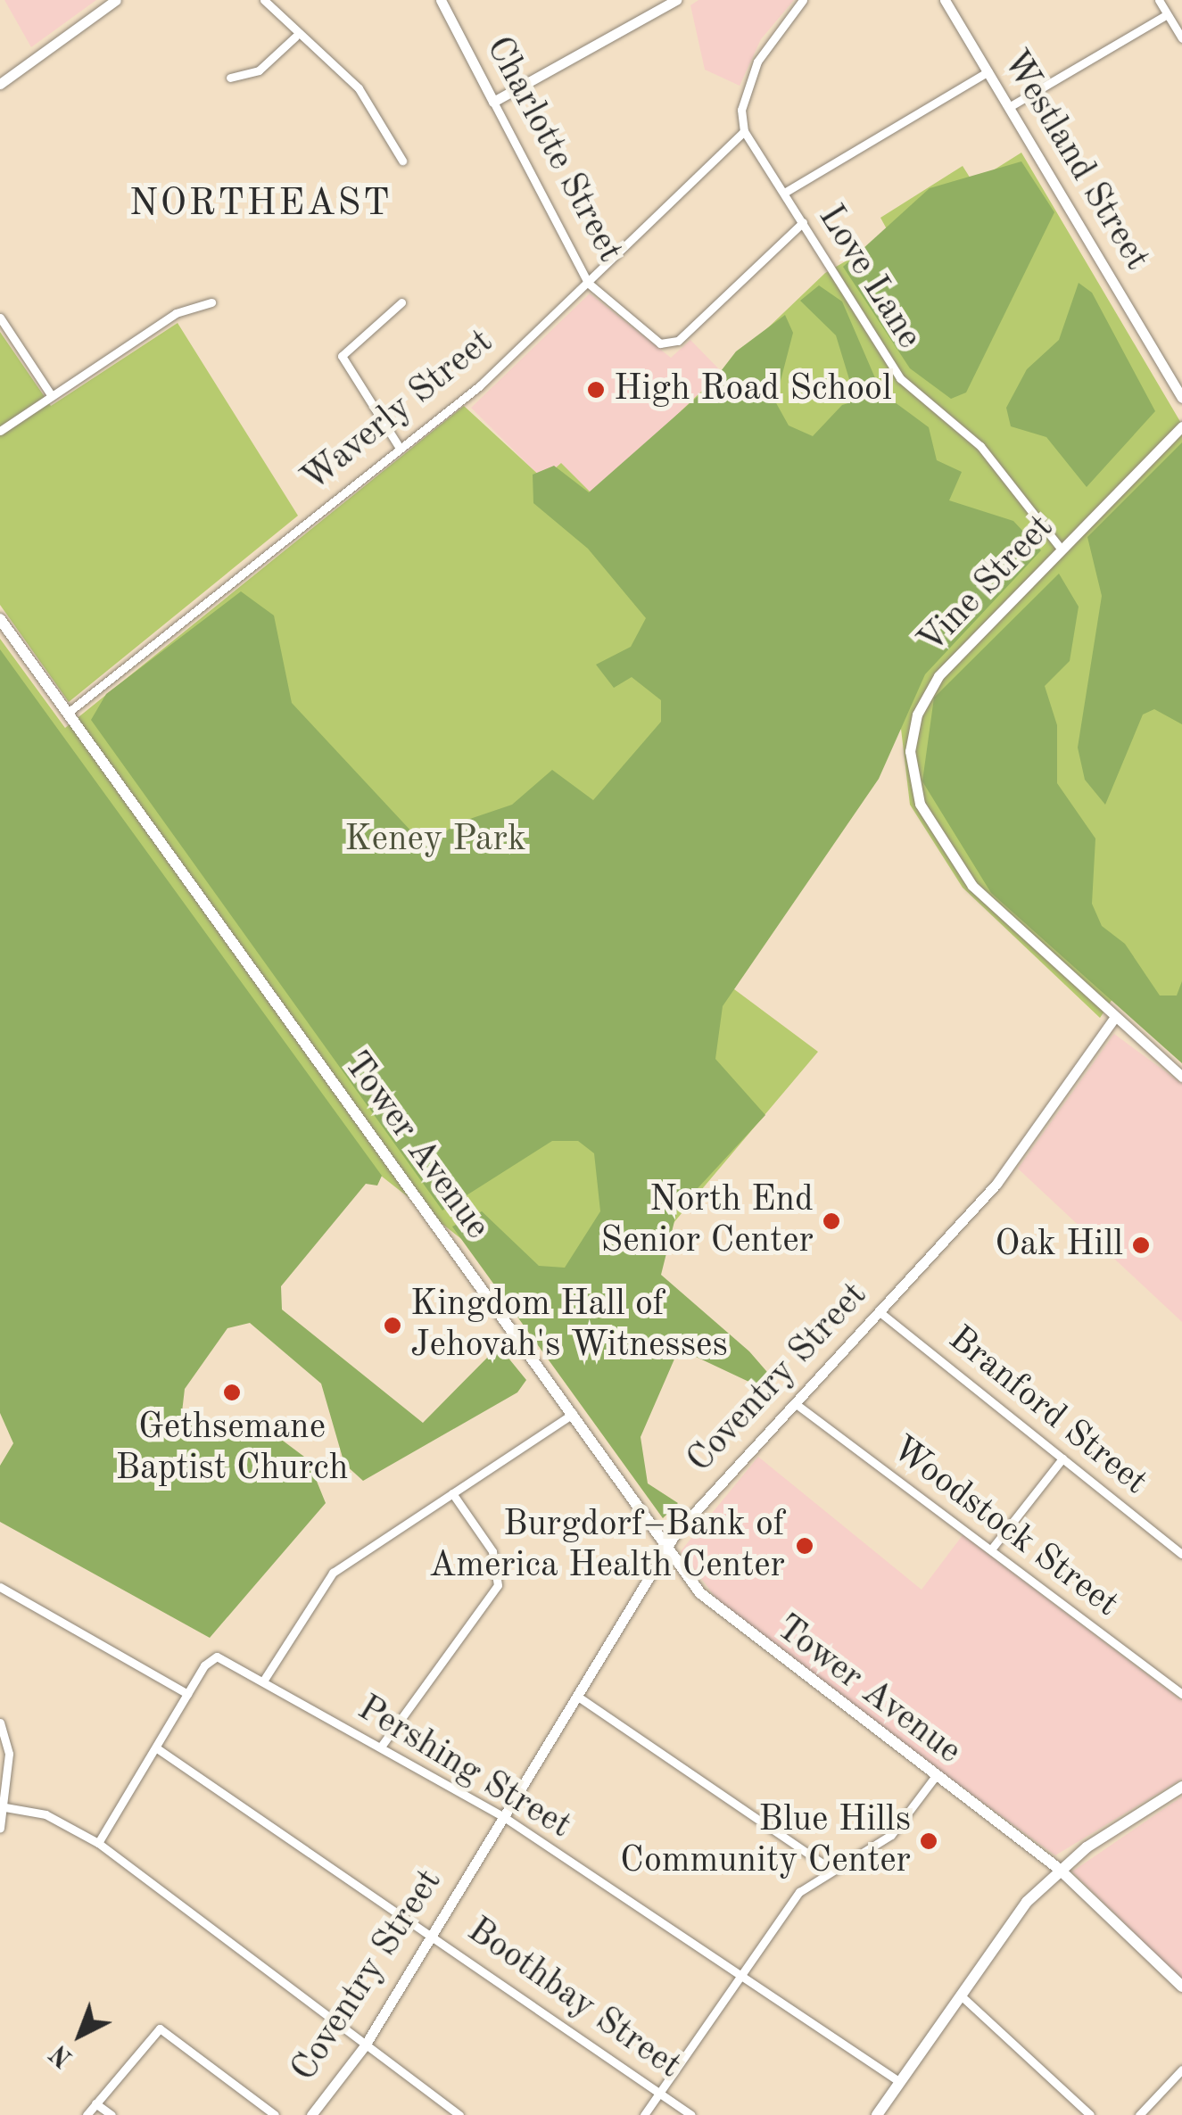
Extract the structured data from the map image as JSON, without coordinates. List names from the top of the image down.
{
  "streets": {
    "main road": ["Tower Avenue"],
    "street": [
      "Charlotte Street",
      "Westland Street",
      "Love Lane",
      "Waverly Street",
      "Vine Street",
      "Coventry Street",
      "Branford Street",
      "Woodstock Street",
      "Pershing Street",
      "Boothbay Street"
    ]
  },
  "crossings": [
    ["Charlotte Street", "Love Lane"],
    ["Charlotte Street", "Waverly Street"],
    ["Love Lane", "Waverly Street"],
    ["Love Lane", "Vine Street"],
    ["Waverly Street", "Tower Avenue"],
    ["Vine Street", "Coventry Street"],
    ["Tower Avenue", "Coventry Street"],
    ["Coventry Street", "Branford Street"],
    ["Coventry Street", "Woodstock Street"],
    ["Coventry Street", "Pershing Street"],
    ["Coventry Street", "Boothbay Street"]
  ],
  "districts": ["NORTHEAST"],
  "parks": ["Keney Park"],
  "places": [
    "High Road School",
    "North End Senior Center",
    "Oak Hill",
    "Kingdom Hall of Jehovah's Witnesses",
    "Gethsemane Baptist Church",
    "Burgdorf–Bank of America Health Center",
    "Blue Hills Community Center"
  ],
  "north": "bottom left"
}
